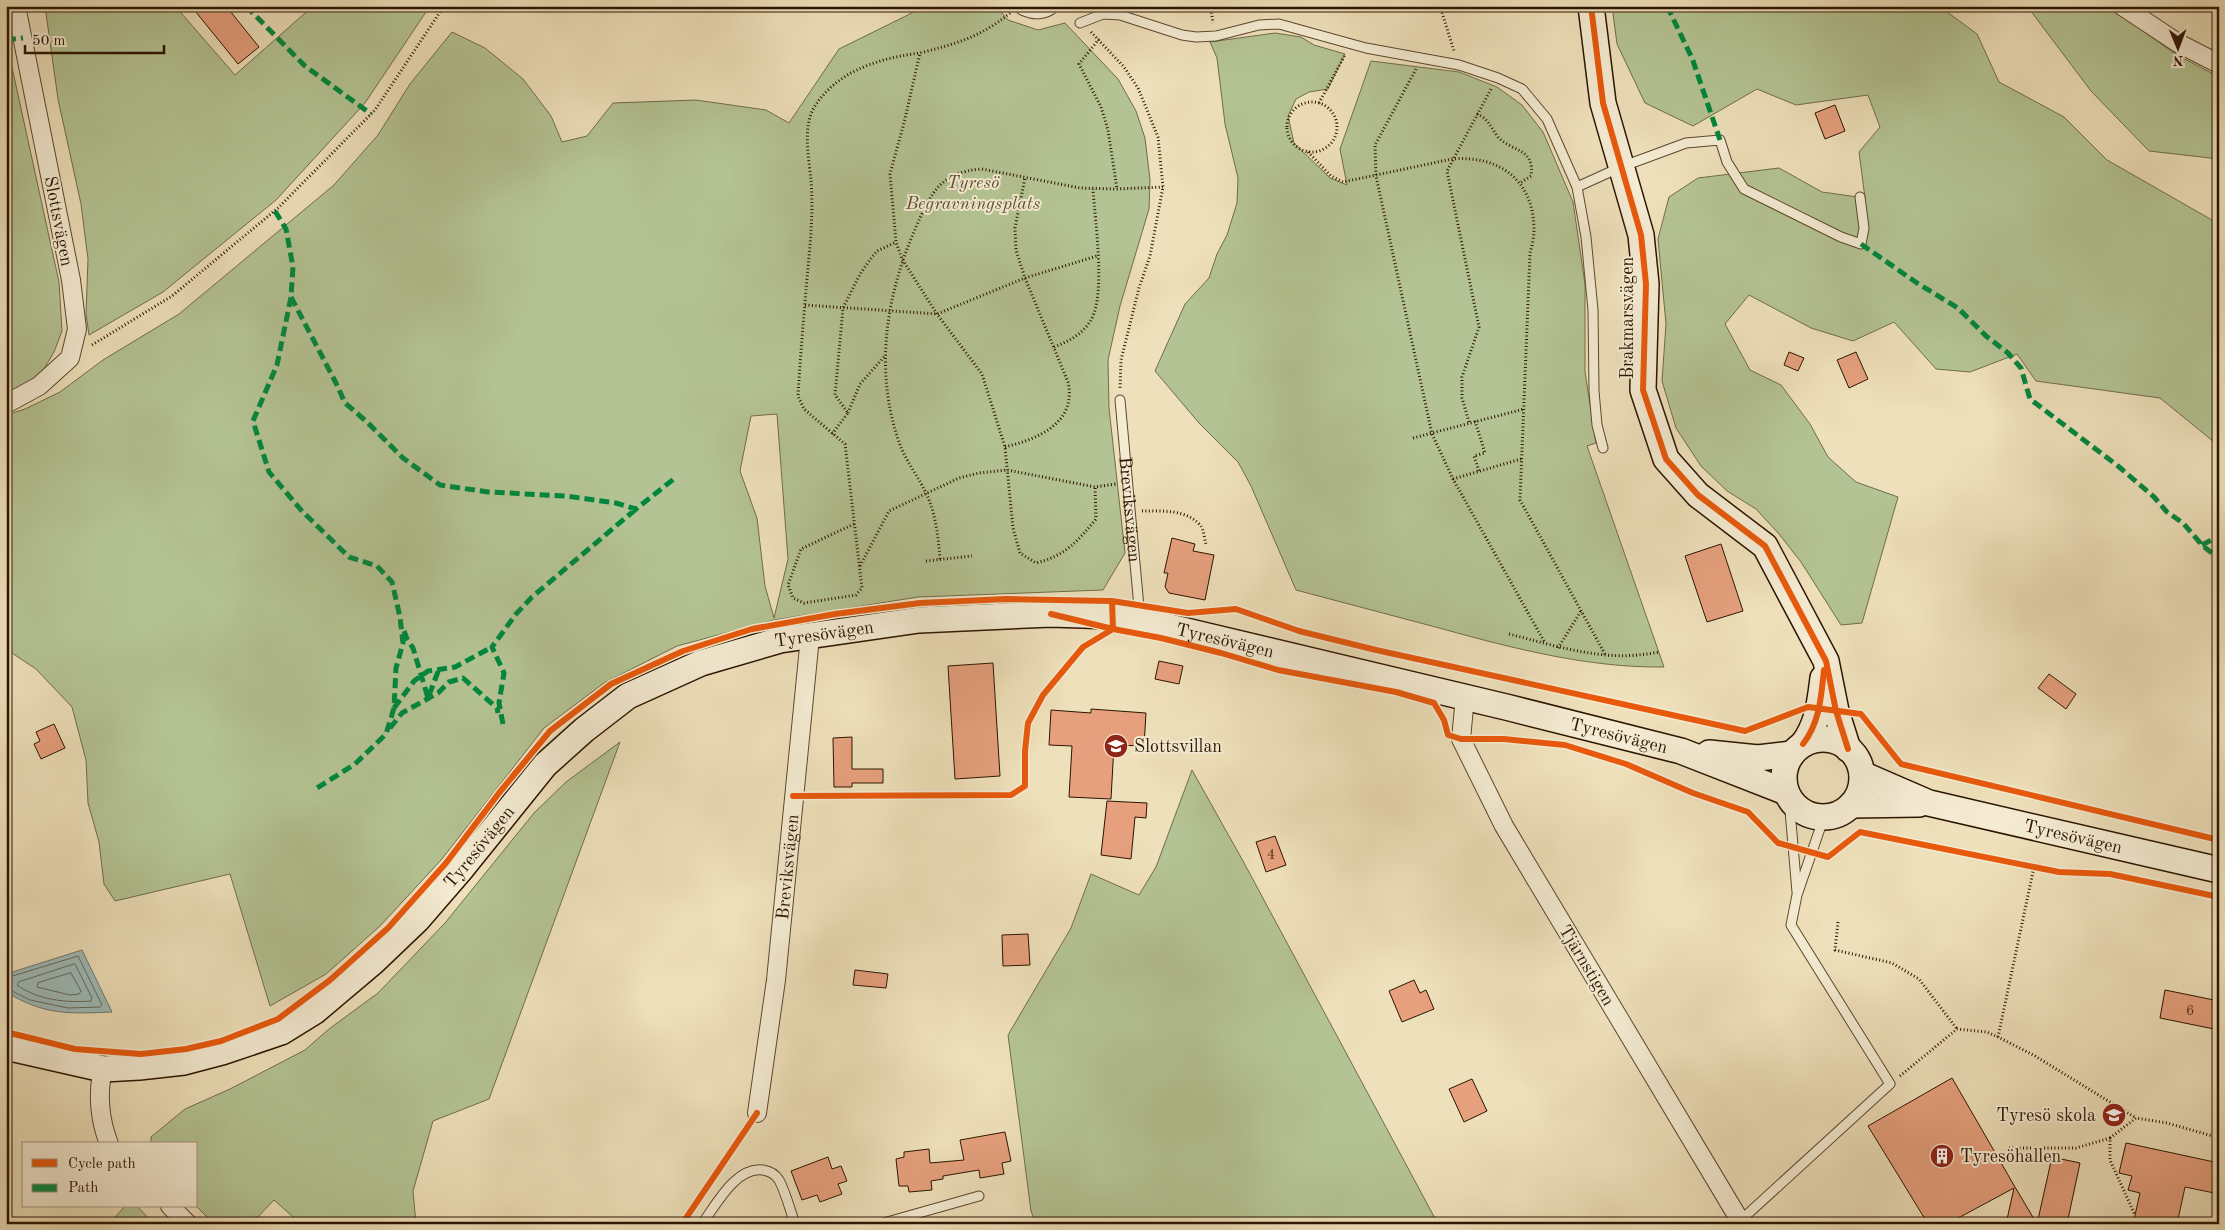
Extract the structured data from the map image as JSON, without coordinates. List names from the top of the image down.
{
  "streets": {
    "main road": ["Brakmarsvägen", "Tyresövägen"],
    "street": ["Slottsvägen", "Breviksvägen", "Tjärnstigen"]
  },
  "crossings": [
    ["Brakmarsvägen", "Tyresövägen"],
    ["Breviksvägen", "Tyresövägen"],
    ["Tyresövägen", "Tjärnstigen"]
  ],
  "parks": ["Tyresö Begravningsplats"],
  "places": {
    "school or university": ["Slottsvillan", "Tyresö skola"],
    "building": ["Tyresöhallen"]
  },
  "house_numbers": ["4", "6"],
  "legend": ["Cycle path", "Path"],
  "scale_bar": "50 m",
  "north": "bottom"
}
